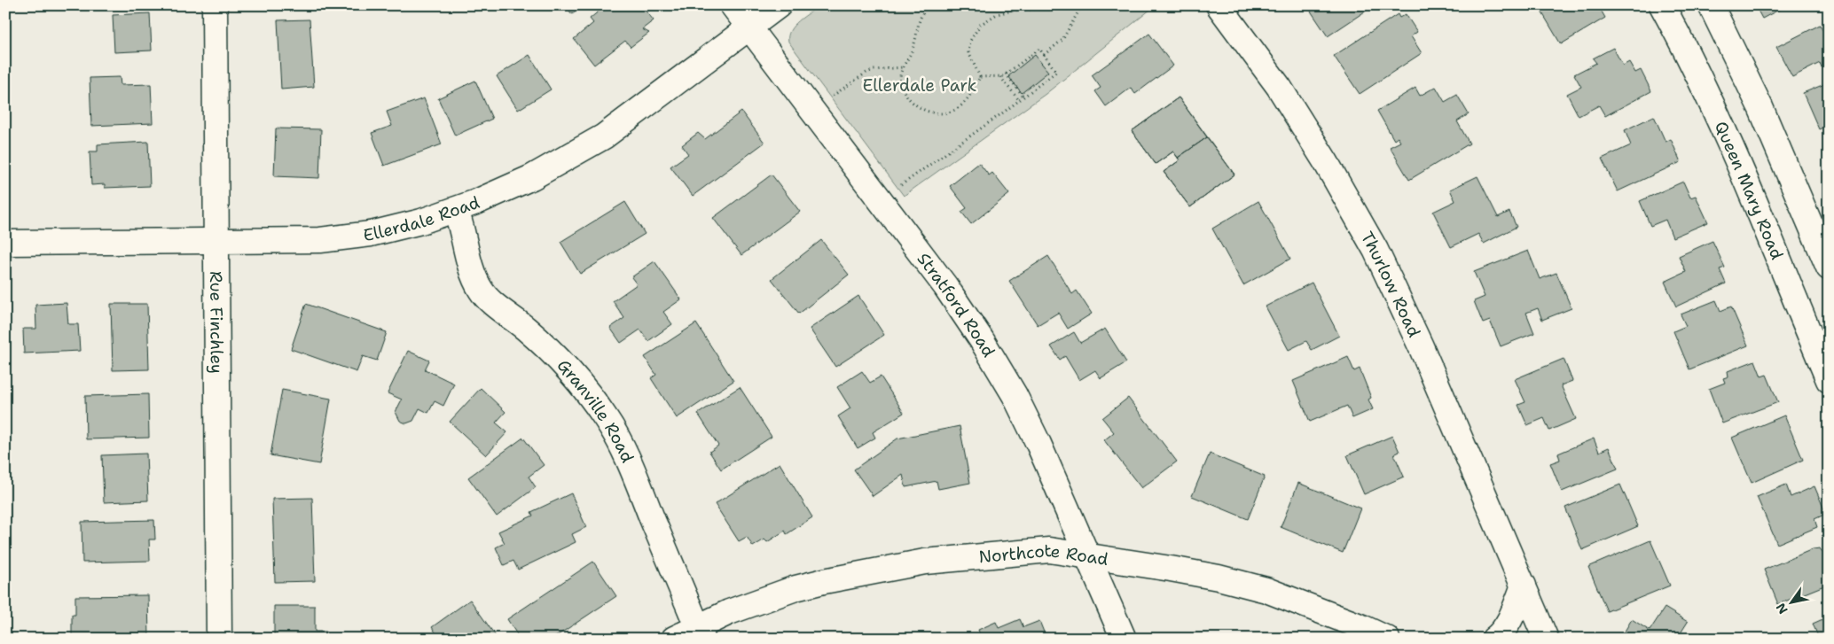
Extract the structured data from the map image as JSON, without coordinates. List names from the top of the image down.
{
  "streets": {
    "street": [
      "Queen Mary Road",
      "Ellerdale Road",
      "Thurlow Road",
      "Stratford Road",
      "Rue Finchley",
      "Granville Road",
      "Northcote Road"
    ]
  },
  "crossings": [
    ["Ellerdale Road", "Stratford Road"],
    ["Ellerdale Road", "Rue Finchley"],
    ["Ellerdale Road", "Granville Road"],
    ["Stratford Road", "Northcote Road"],
    ["Granville Road", "Northcote Road"]
  ],
  "parks": ["Ellerdale Park"],
  "north": "bottom left"
}
